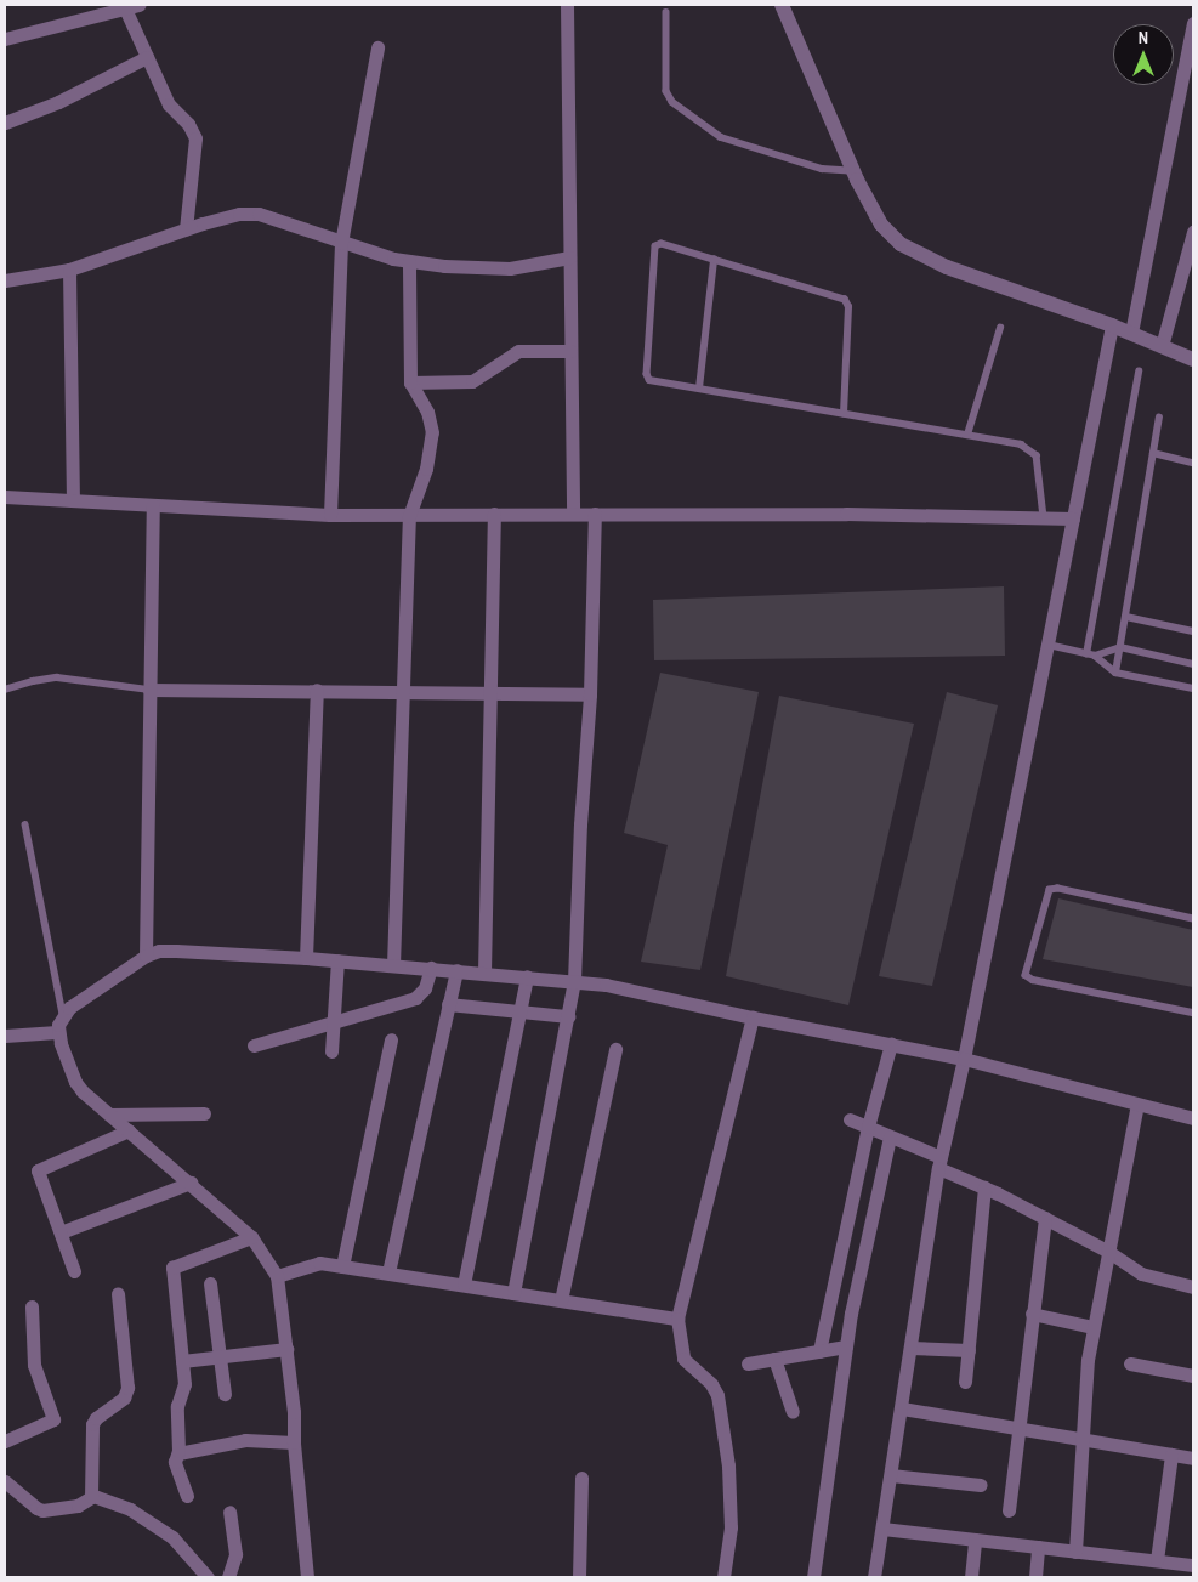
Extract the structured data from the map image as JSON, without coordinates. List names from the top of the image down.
{
  "north": "top"
}
